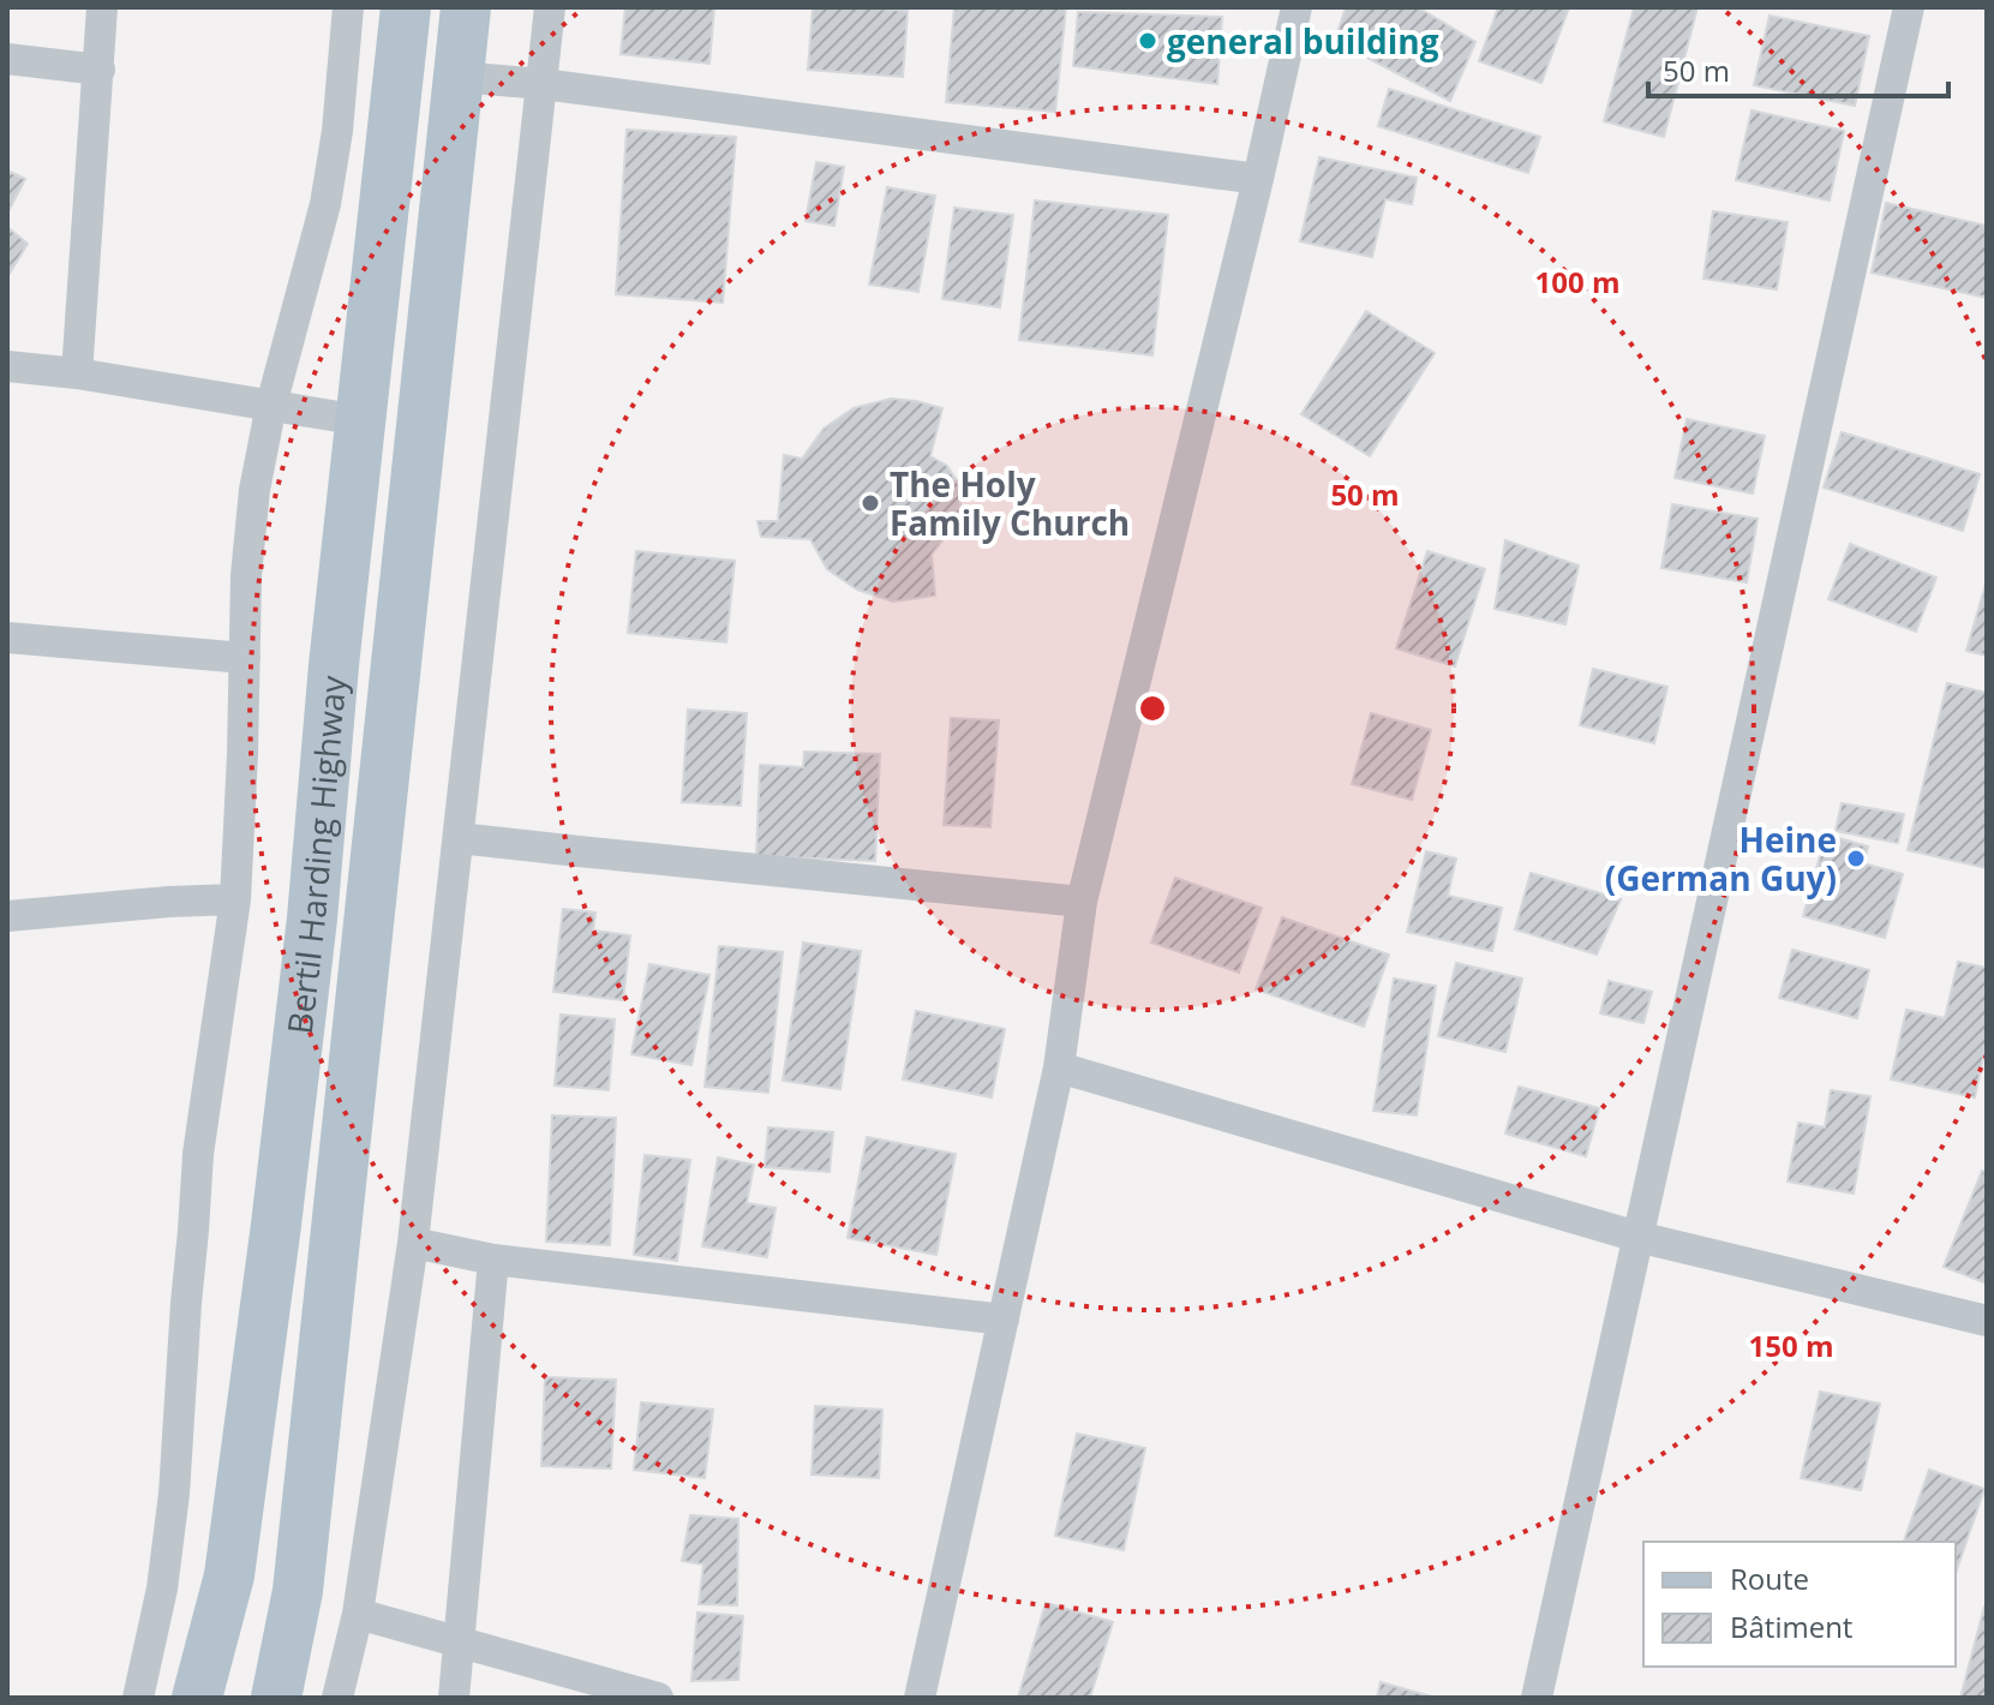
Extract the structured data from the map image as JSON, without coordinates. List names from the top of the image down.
{
  "streets": {
    "main road": ["Bertil Harding Highway"]
  },
  "places": ["general building", "The Holy Family Church", "Heine (German Guy)"],
  "legend": ["Route", "Bâtiment"],
  "scale_bar": "50 m",
  "rings": ["100 m", "50 m", "150 m"]
}
